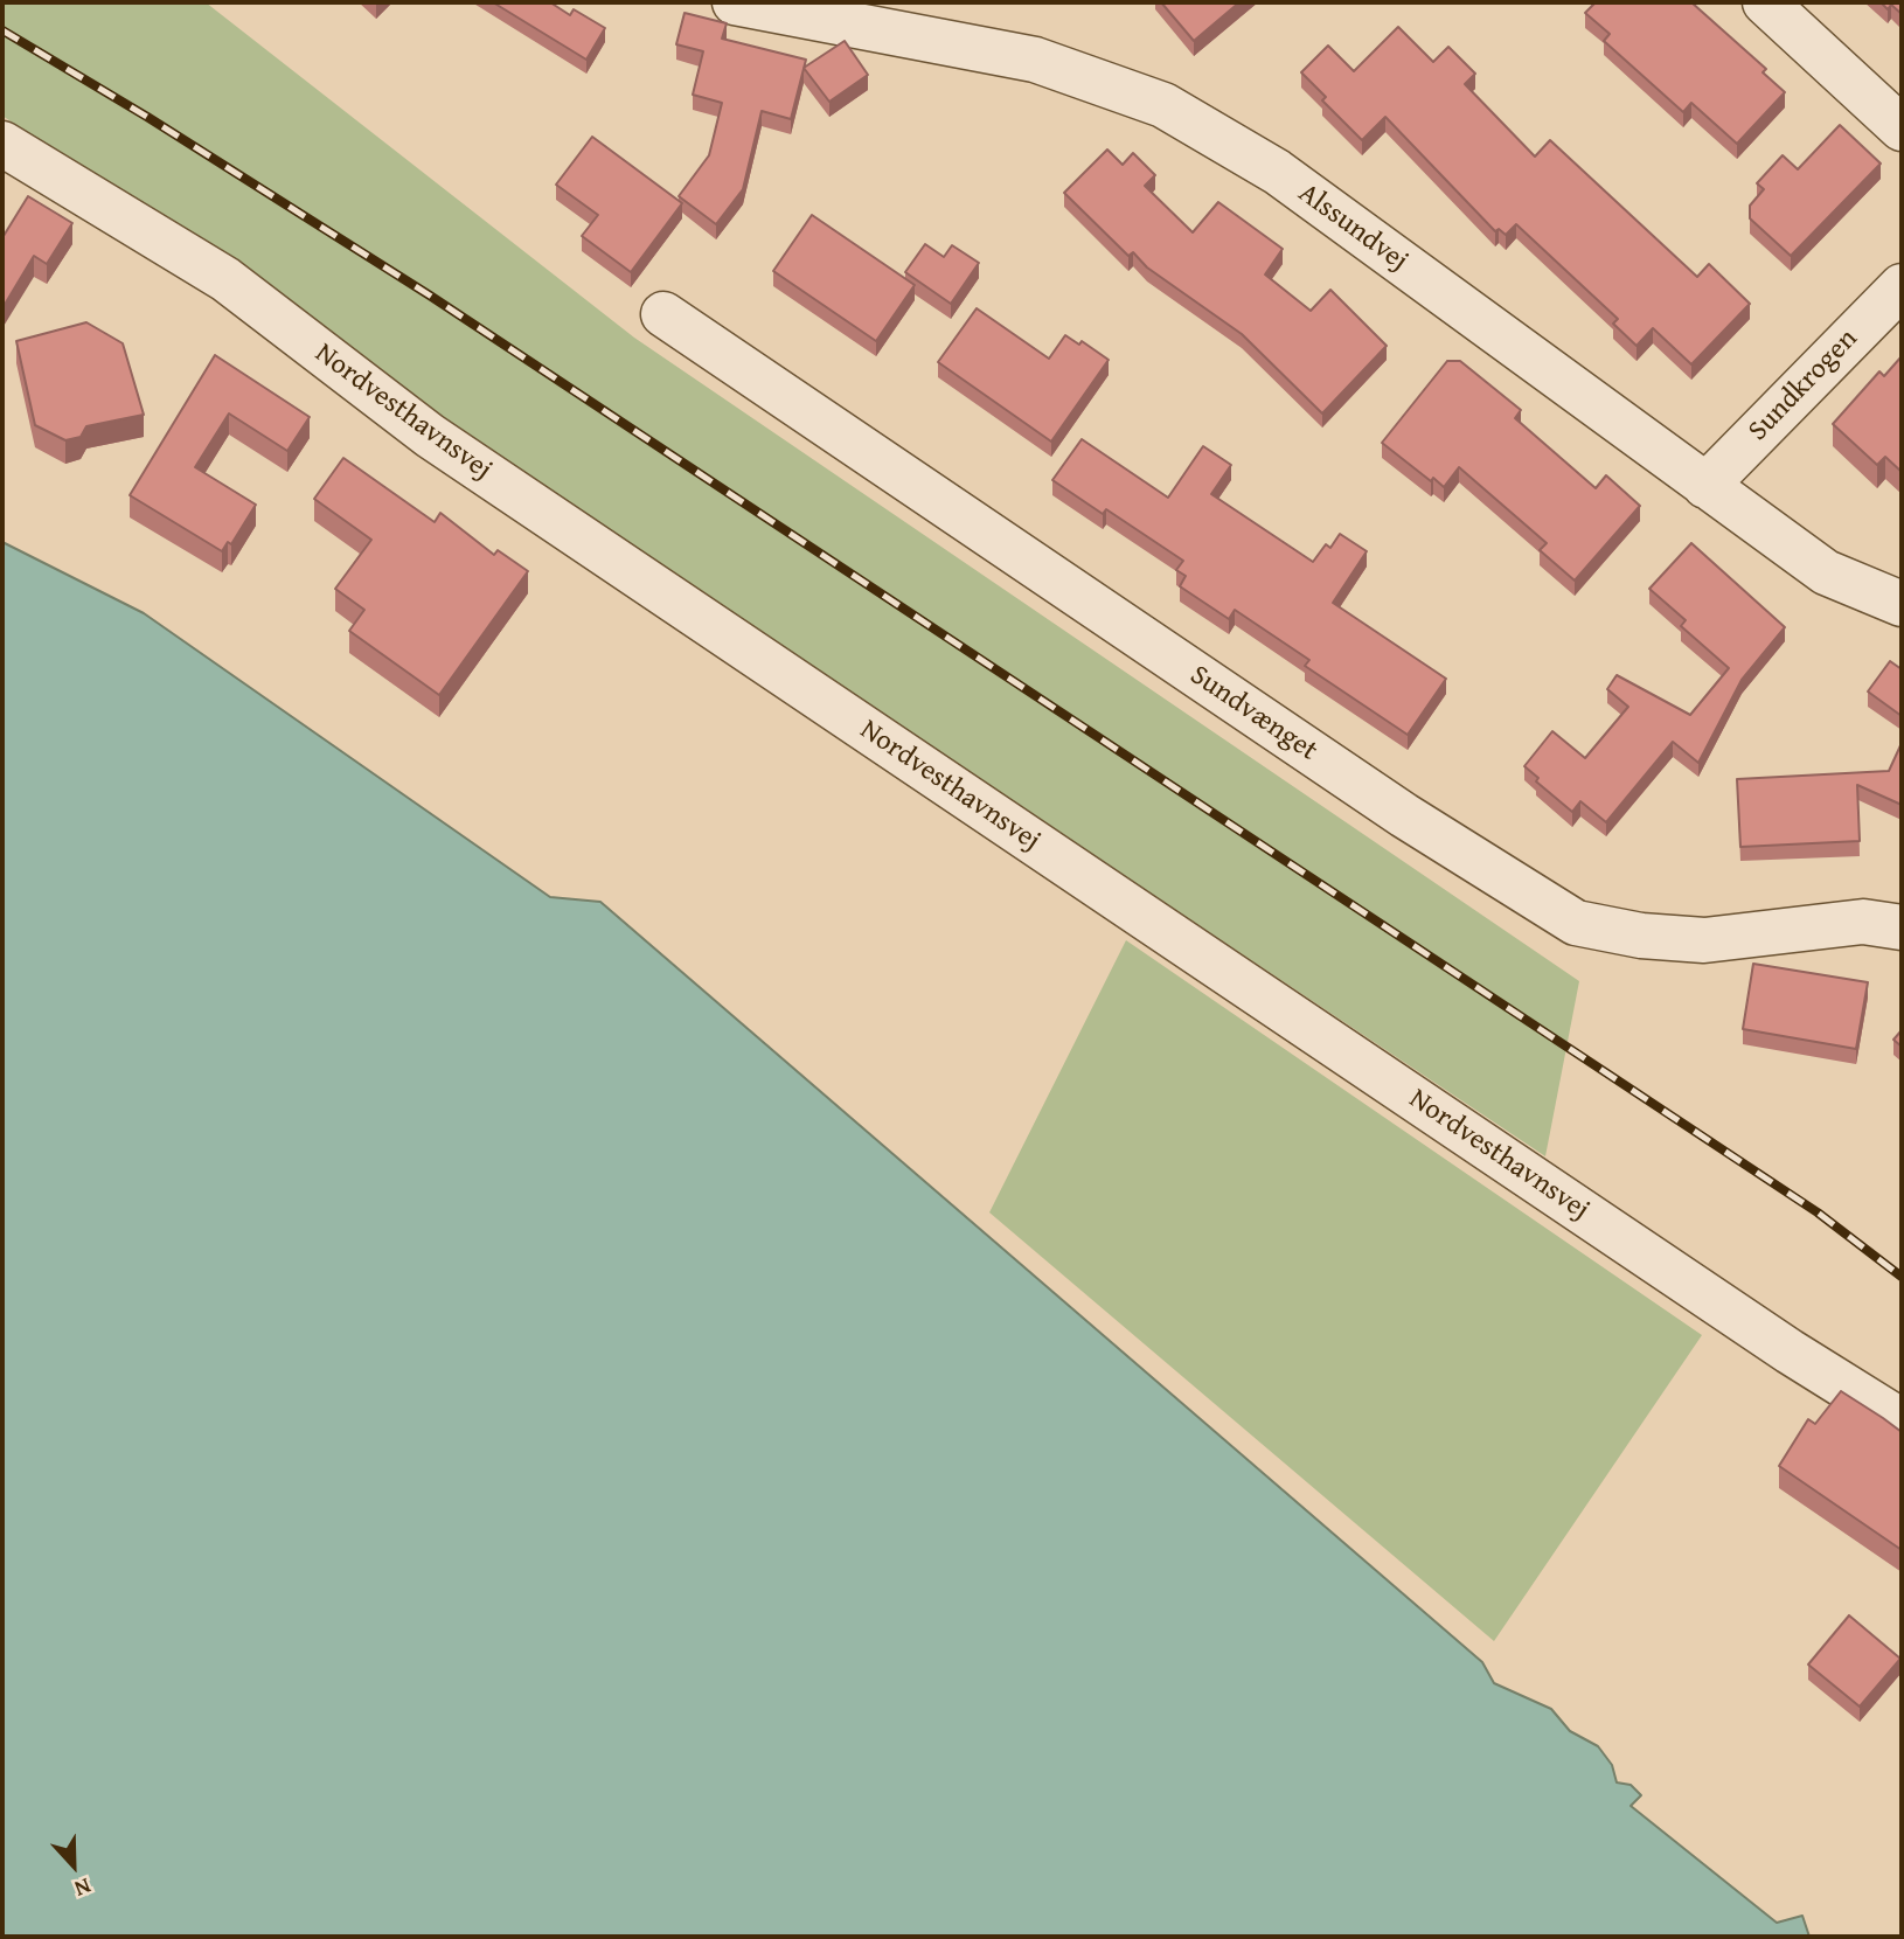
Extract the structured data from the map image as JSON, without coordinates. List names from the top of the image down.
{
  "streets": {
    "street": [
      "Alssundvej",
      "Sundkrogen",
      "Nordvesthavnsvej",
      "Sundvænget"
    ]
  },
  "crossings": [
    ["Alssundvej", "Sundkrogen"]
  ],
  "north": "bottom"
}
